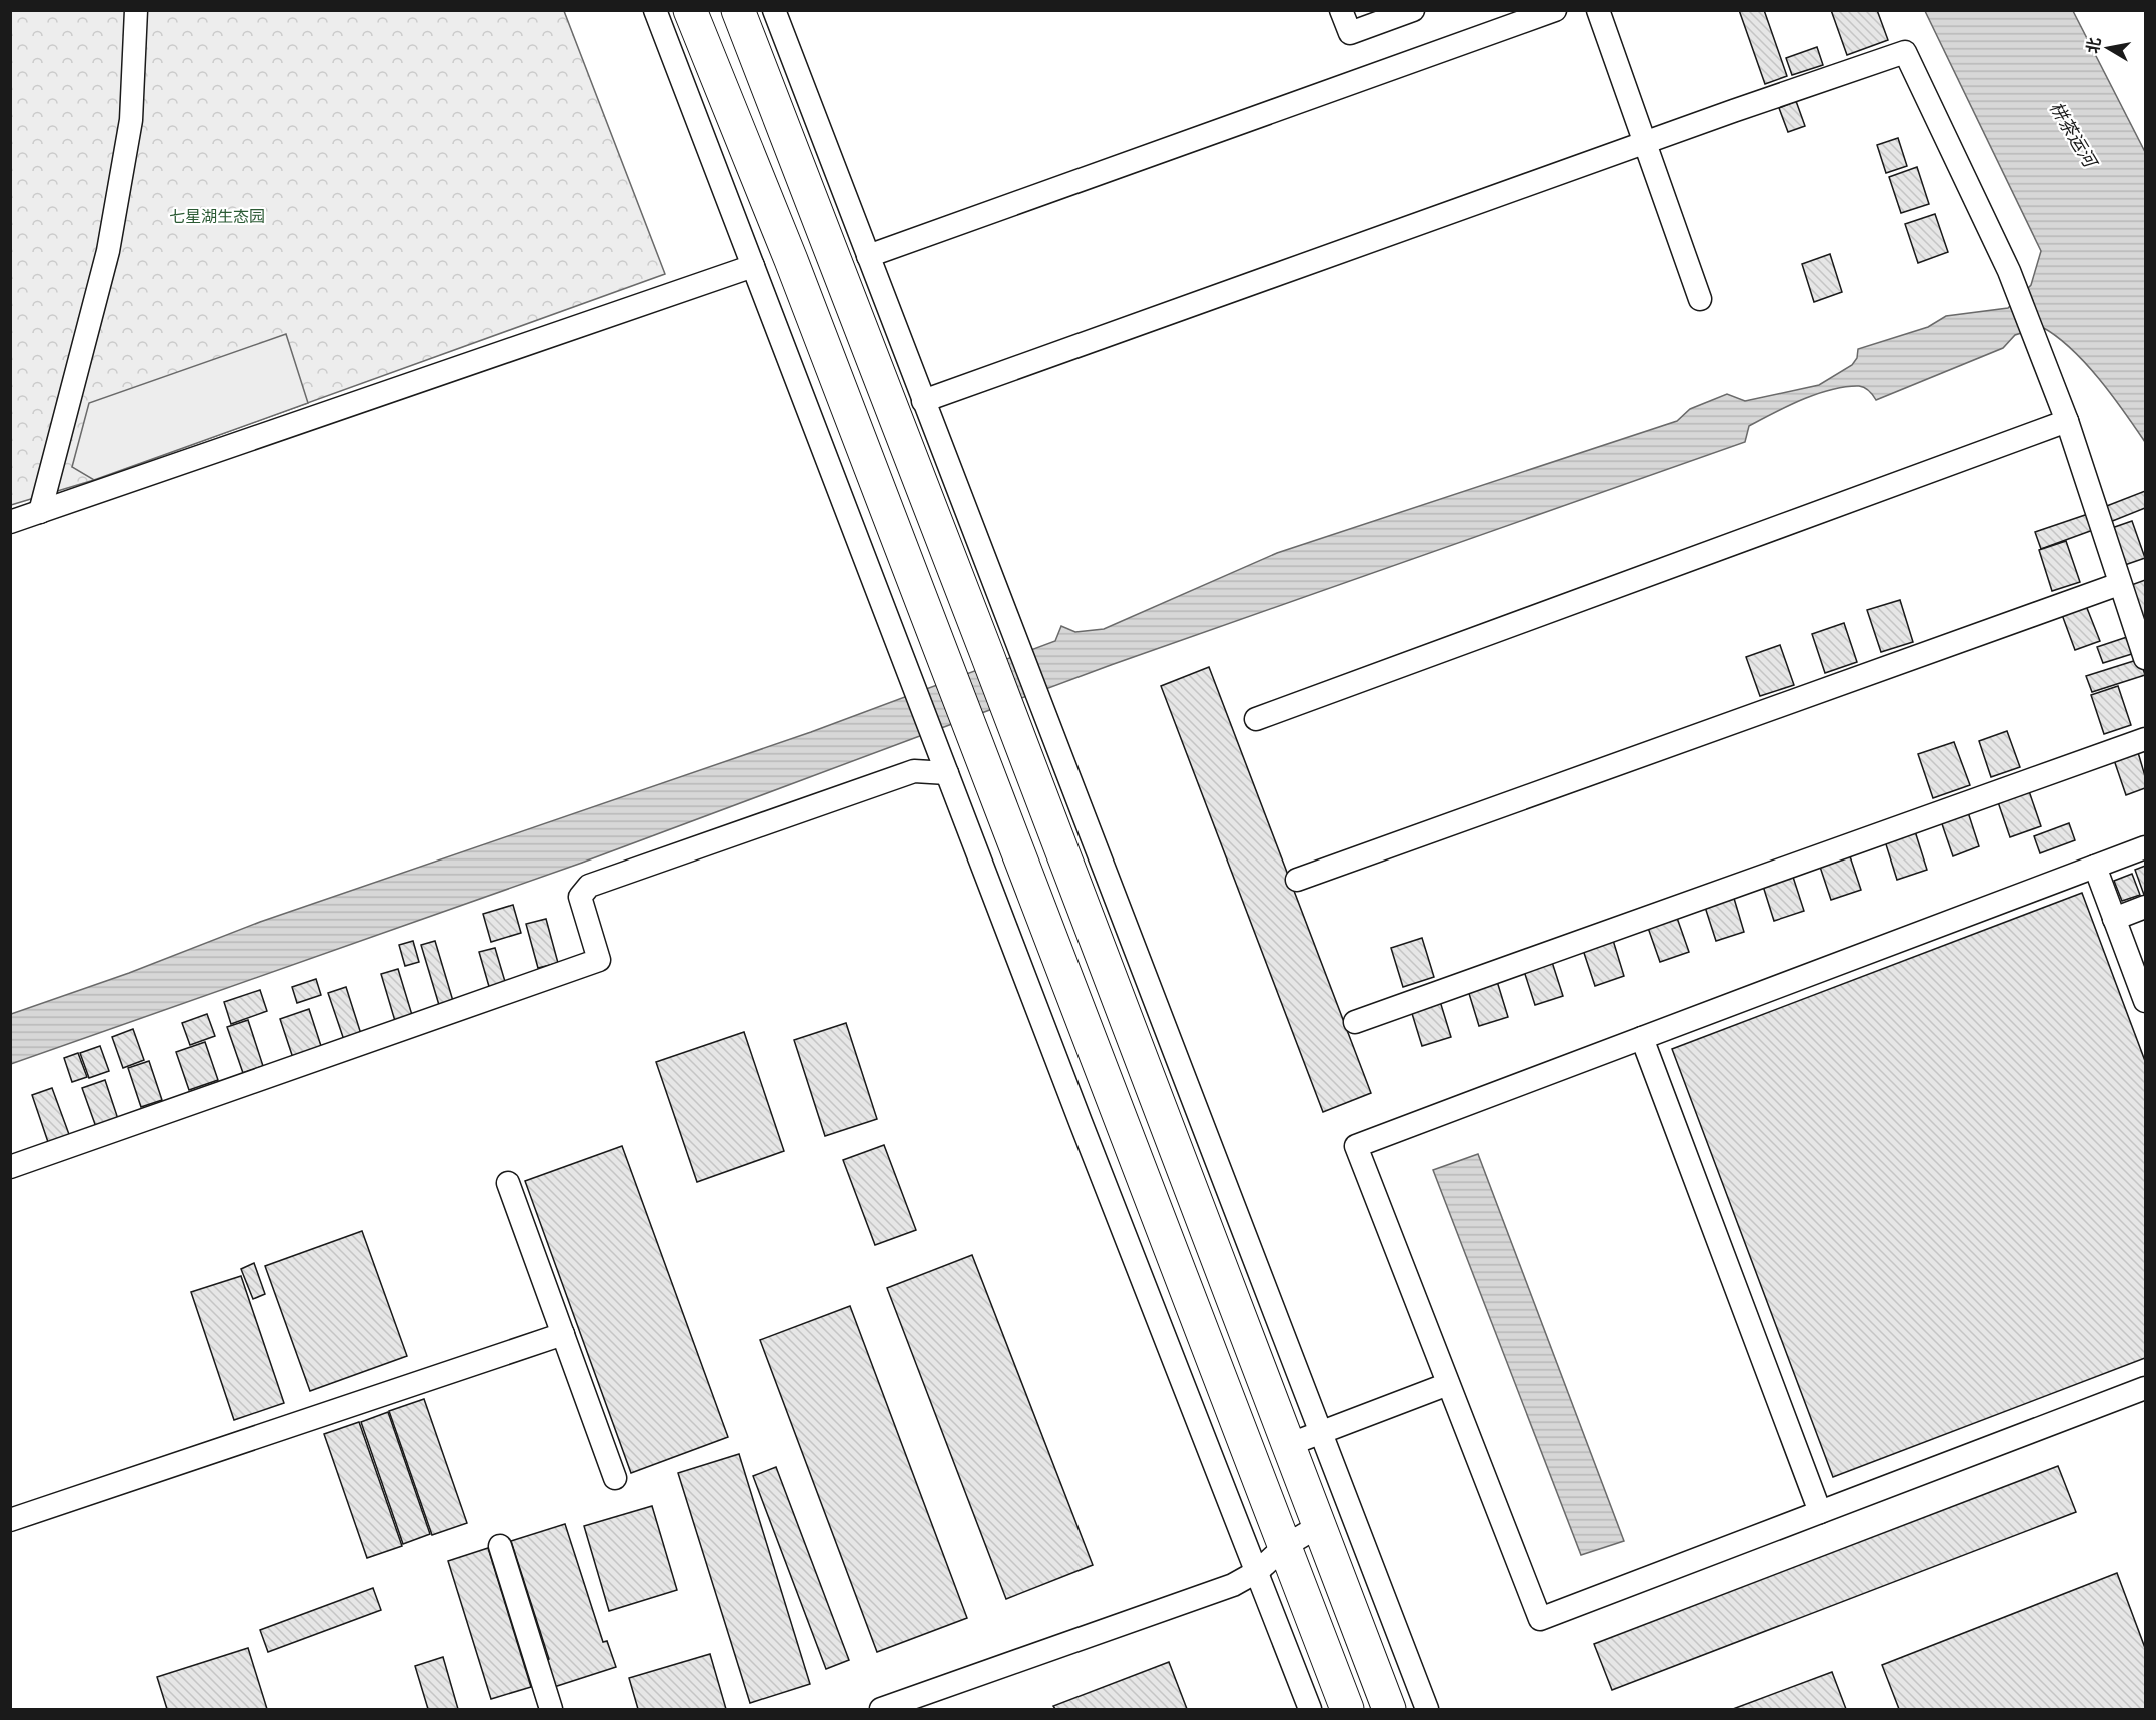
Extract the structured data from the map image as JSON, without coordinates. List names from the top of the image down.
{
  "water": ["栟茶运河"],
  "parks": ["七星湖生态园"],
  "north": "left"
}
